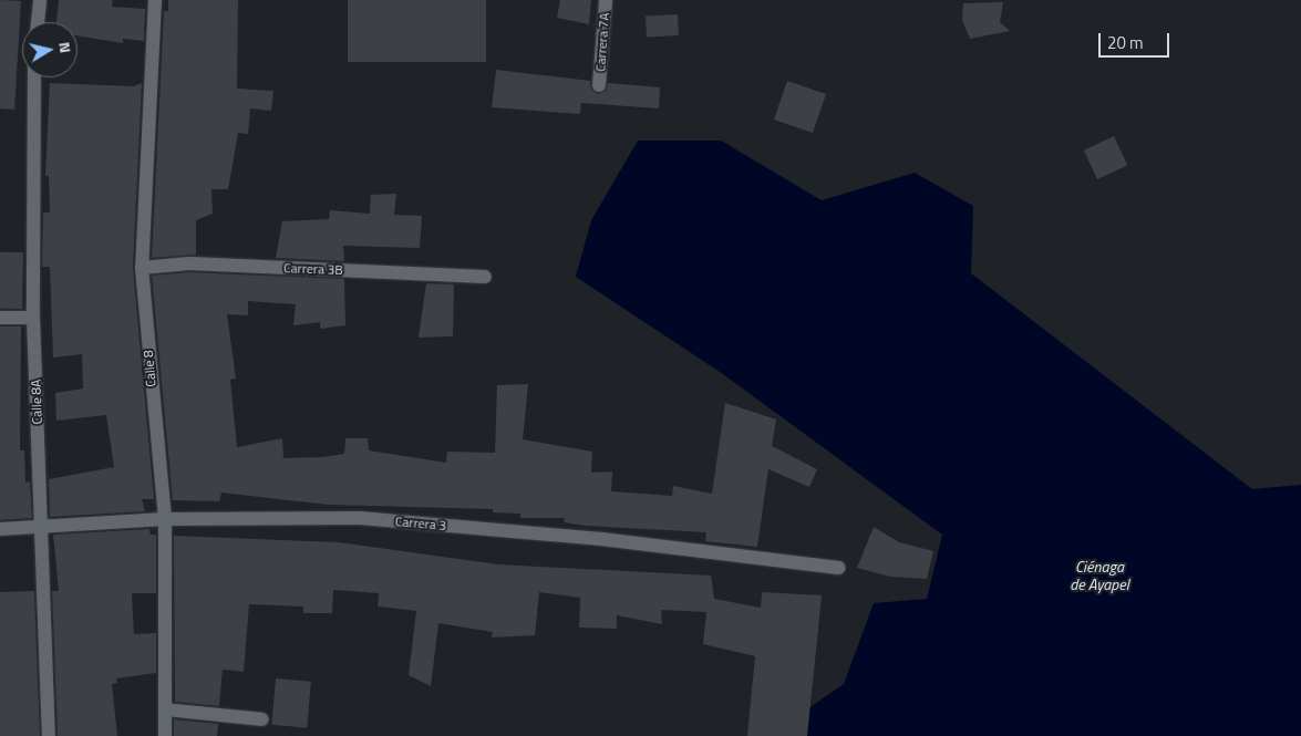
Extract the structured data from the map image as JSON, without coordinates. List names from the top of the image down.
{
  "streets": {
    "street": [
      "Carrera 7A",
      "Carrera 3B",
      "Calle 8",
      "Calle 8A",
      "Carrera 3"
    ]
  },
  "crossings": [
    ["Carrera 3B", "Calle 8"],
    ["Calle 8", "Carrera 3"],
    ["Calle 8A", "Carrera 3"]
  ],
  "water": ["Ciénaga de Ayapel"],
  "scale_bar": "20 m",
  "north": "right"
}
